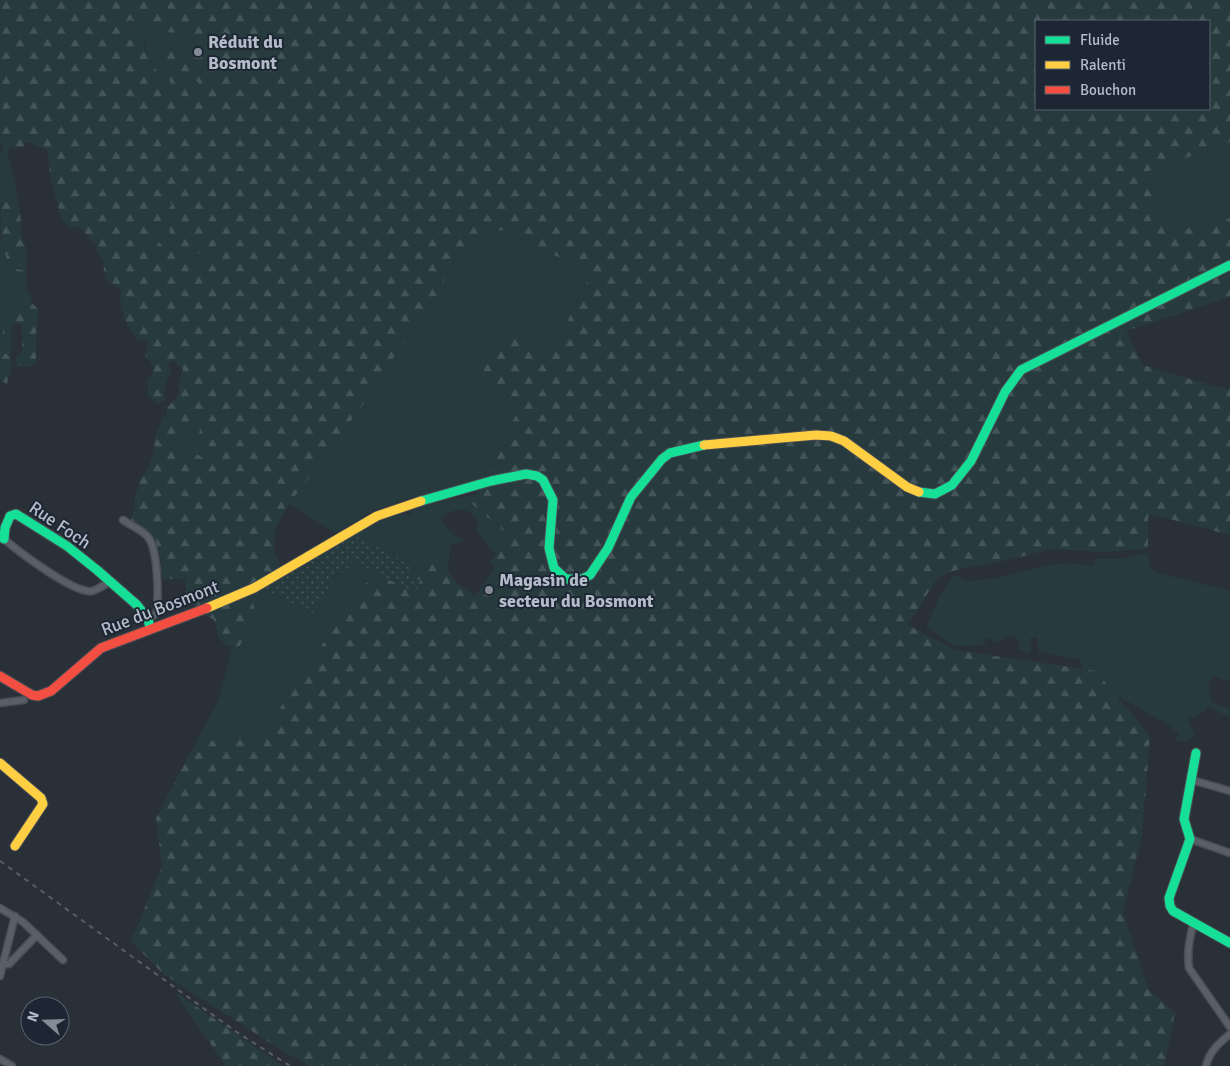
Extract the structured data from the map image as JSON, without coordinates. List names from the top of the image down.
{
  "streets": {
    "street": ["Rue Foch", "Rue du Bosmont"]
  },
  "crossings": [
    ["Rue Foch", "Rue du Bosmont"]
  ],
  "places": ["Réduit du Bosmont", "Magasin de secteur du Bosmont"],
  "legend": ["Fluide", "Ralenti", "Bouchon"],
  "north": "left"
}
